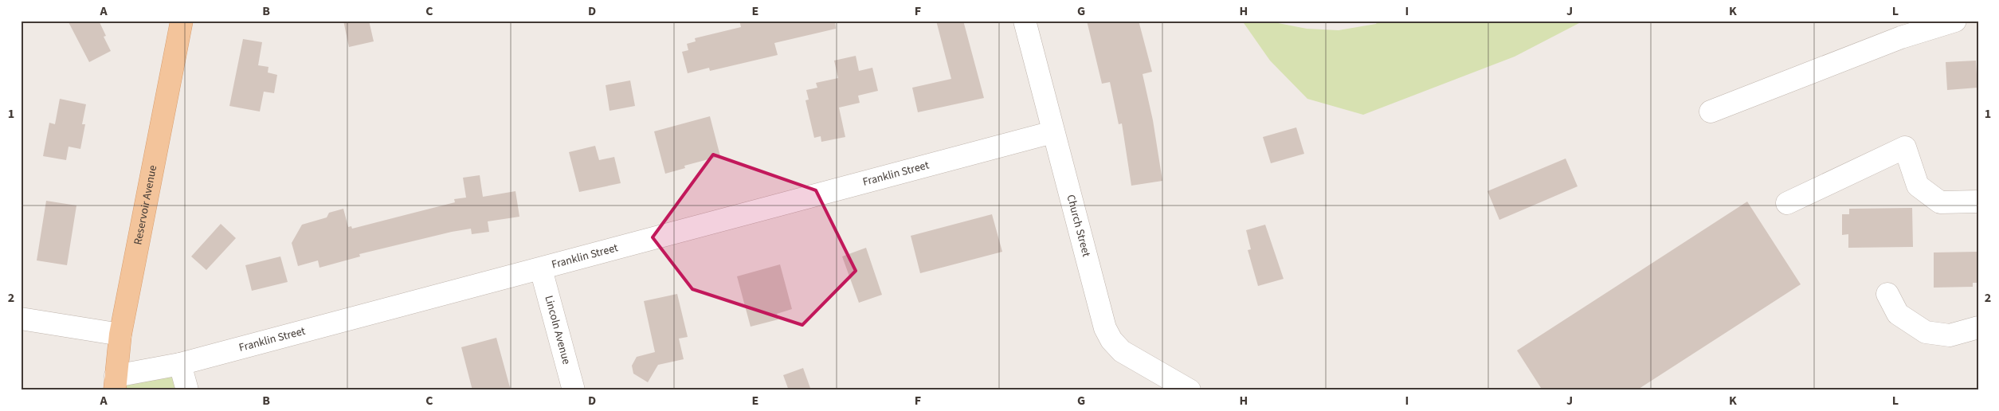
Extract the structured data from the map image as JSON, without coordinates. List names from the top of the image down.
{
  "streets": {
    "main road": ["Reservoir Avenue"],
    "street": ["Franklin Street", "Church Street", "Lincoln Avenue"]
  },
  "crossings": [
    ["Franklin Street", "Reservoir Avenue"],
    ["Franklin Street", "Church Street"],
    ["Franklin Street", "Lincoln Avenue"]
  ],
  "grid": {
    "columns": [
      "A",
      "B",
      "C",
      "D",
      "E",
      "F",
      "G",
      "H",
      "I",
      "J",
      "K",
      "L"
    ],
    "rows": ["1", "2"]
  }
}
